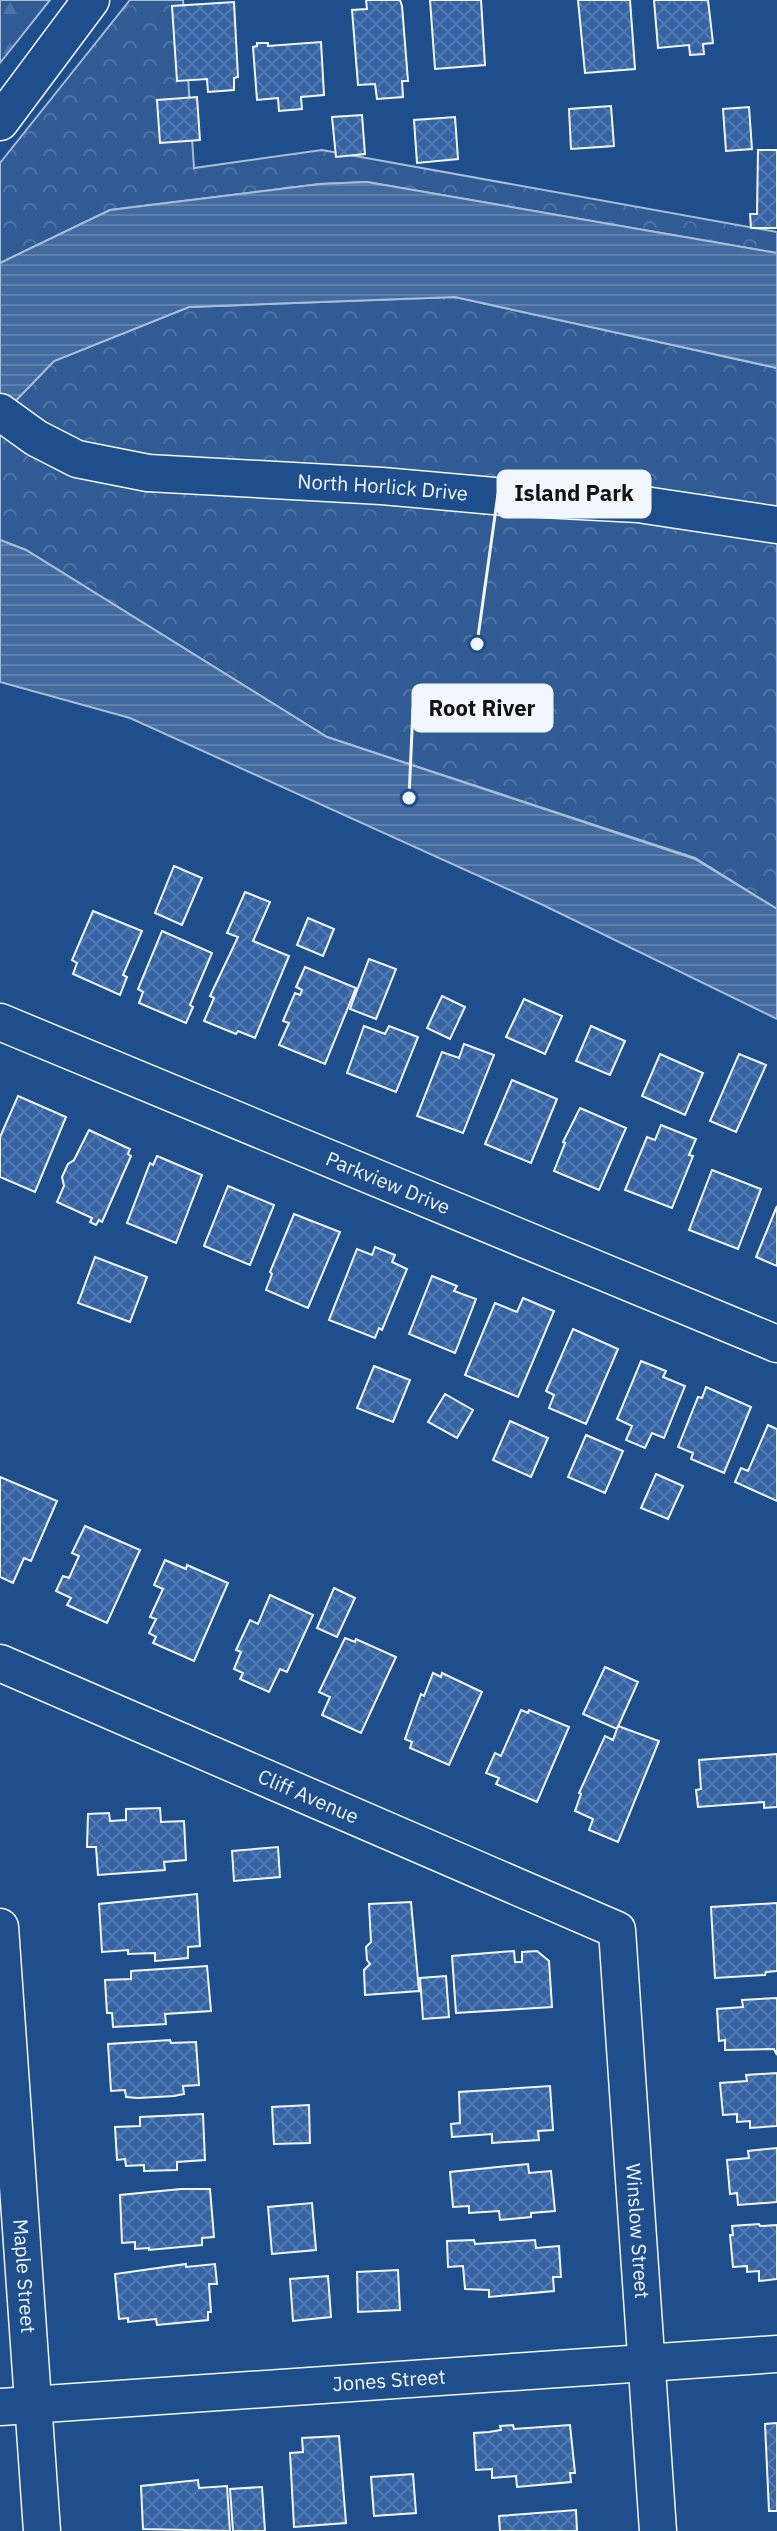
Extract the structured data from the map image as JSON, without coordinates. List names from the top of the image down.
{
  "streets": {
    "street": [
      "North Horlick Drive",
      "Parkview Drive",
      "Cliff Avenue",
      "Winslow Street",
      "Maple Street",
      "Jones Street"
    ]
  },
  "crossings": [
    ["Cliff Avenue", "Winslow Street"],
    ["Winslow Street", "Jones Street"],
    ["Maple Street", "Jones Street"]
  ],
  "places": ["Island Park", "Root River"]
}
